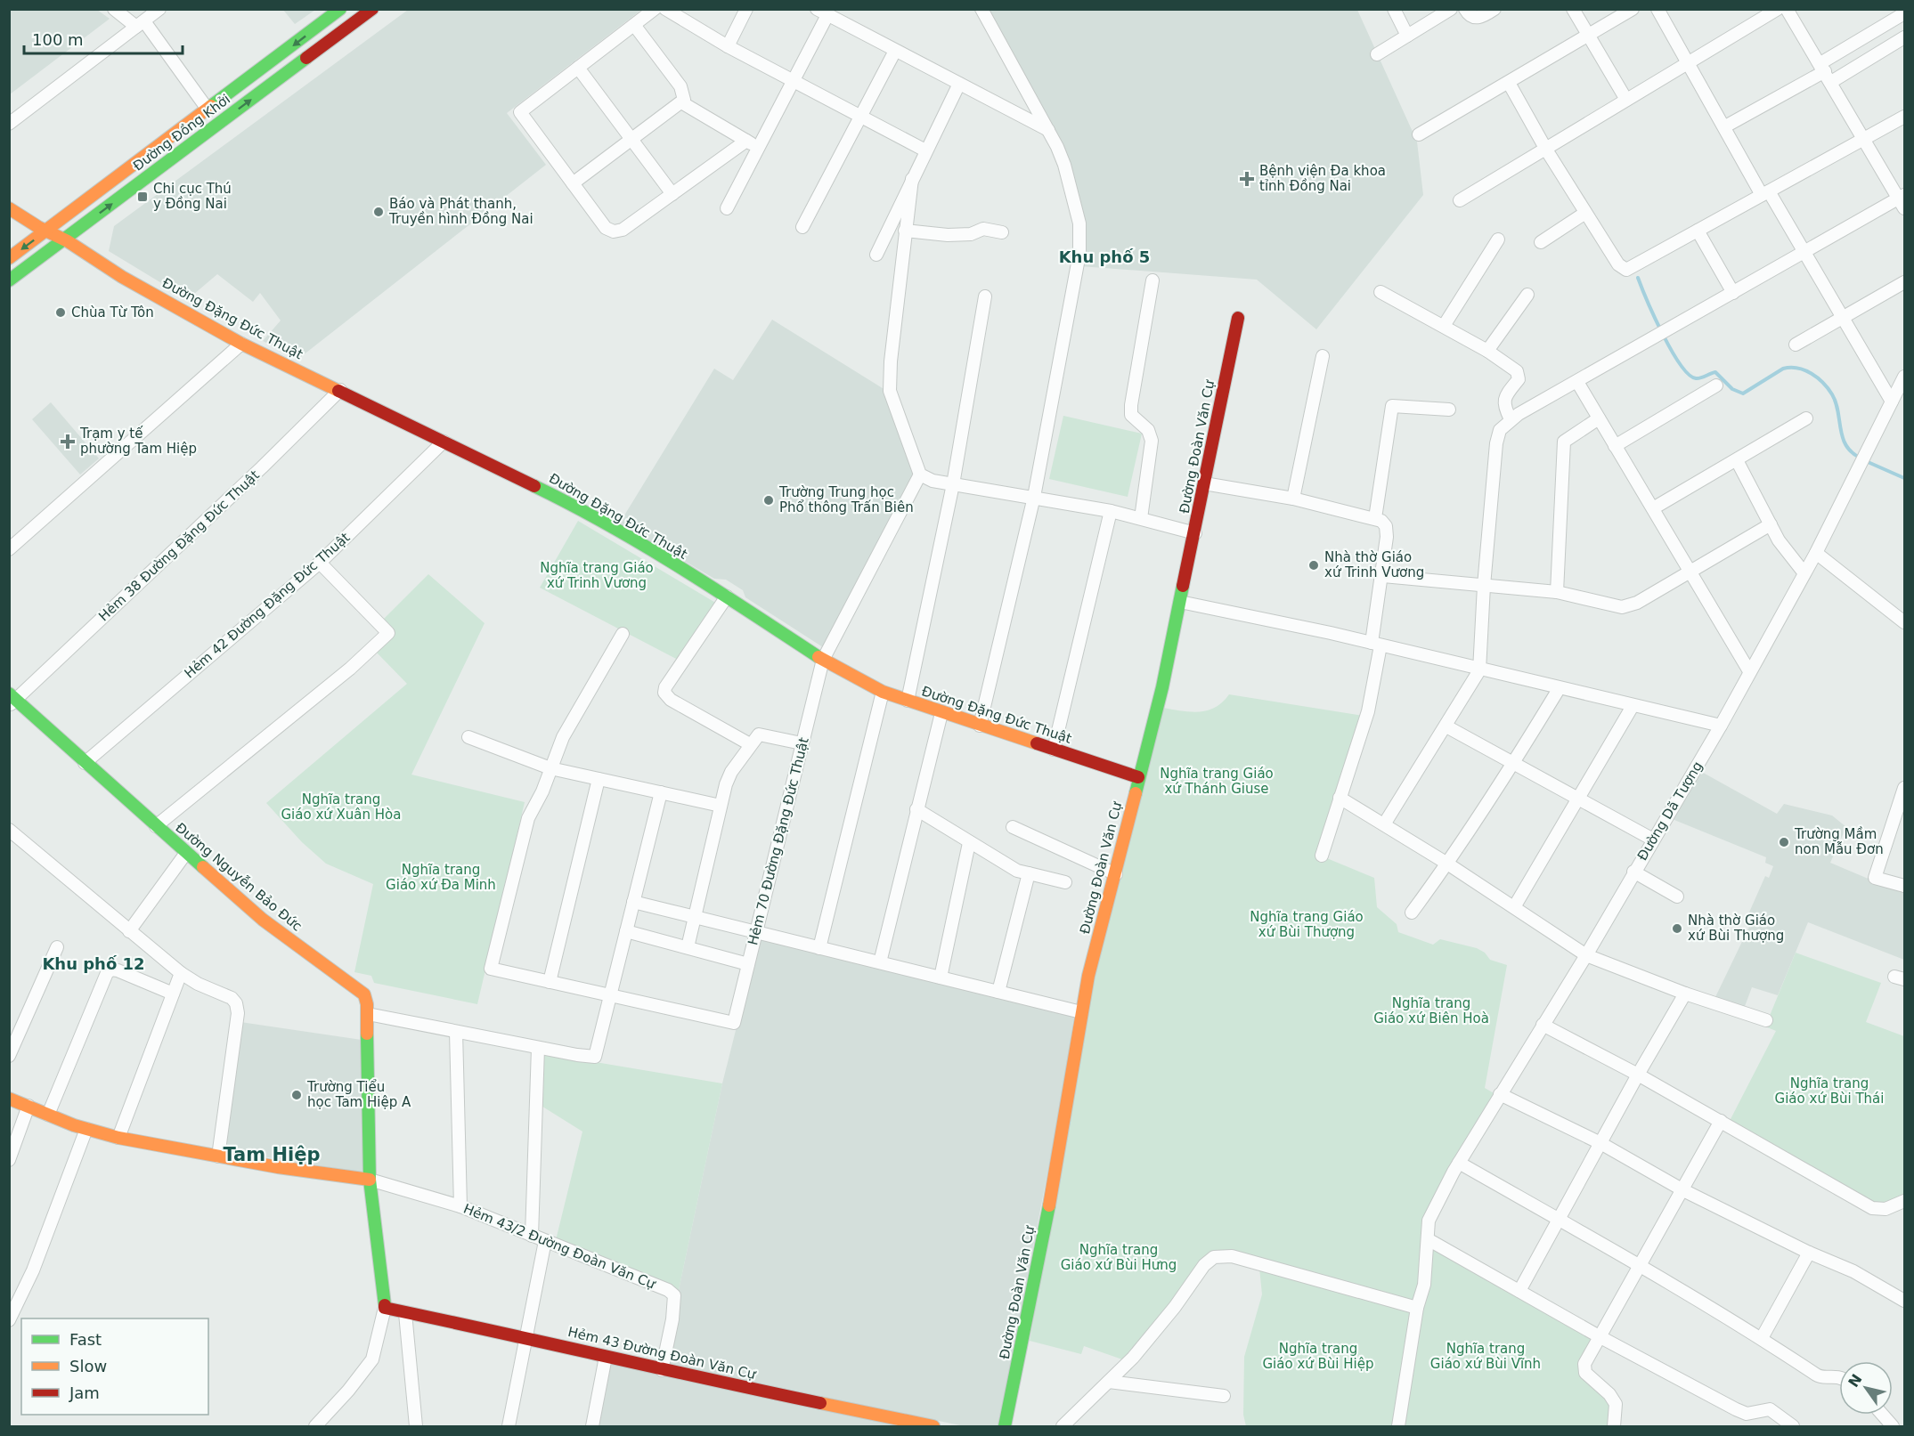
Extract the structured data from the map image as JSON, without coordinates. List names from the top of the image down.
{
  "streets": {
    "street": [
      "Đường Đồng Khởi",
      "Đường Đặng Đức Thuật",
      "Đường Đoàn Văn Cự",
      "Hẻm 38 Đường Đặng Đức Thuật",
      "Hẻm 42 Đường Đặng Đức Thuật",
      "Đường Dã Tượng",
      "Hẻm 70 Đường Đặng Đức Thuật",
      "Đường Nguyễn Bảo Đức",
      "Hẻm 43/2 Đường Đoàn Văn Cự",
      "Hẻm 43 Đường Đoàn Văn Cự"
    ]
  },
  "crossings": [
    ["Đường Đồng Khởi", "Đường Đặng Đức Thuật"],
    ["Đường Đặng Đức Thuật", "Đường Đoàn Văn Cự"],
    ["Đường Đặng Đức Thuật", "Hẻm 38 Đường Đặng Đức Thuật"],
    ["Đường Đặng Đức Thuật", "Hẻm 42 Đường Đặng Đức Thuật"],
    ["Đường Đặng Đức Thuật", "Hẻm 70 Đường Đặng Đức Thuật"],
    ["Hẻm 38 Đường Đặng Đức Thuật", "Đường Nguyễn Bảo Đức"],
    ["Hẻm 42 Đường Đặng Đức Thuật", "Đường Nguyễn Bảo Đức"],
    ["Đường Nguyễn Bảo Đức", "Hẻm 43/2 Đường Đoàn Văn Cự"],
    ["Đường Nguyễn Bảo Đức", "Hẻm 43 Đường Đoàn Văn Cự"],
    ["Hẻm 43/2 Đường Đoàn Văn Cự", "Hẻm 43 Đường Đoàn Văn Cự"]
  ],
  "districts": ["Khu phố 5", "Khu phố 12", "Tam Hiệp"],
  "parks": [
    "Nghĩa trang Giáo xứ Trinh Vương",
    "Nghĩa trang Giáo xứ Thánh Giuse",
    "Nghĩa trang Giáo xứ Xuân Hòa",
    "Nghĩa trang Giáo xứ Đa Minh",
    "Nghĩa trang Giáo xứ Bùi Thượng",
    "Nghĩa trang Giáo xứ Biên Hoà",
    "Nghĩa trang Giáo xứ Bùi Thái",
    "Nghĩa trang Giáo xứ Bùi Hưng",
    "Nghĩa trang Giáo xứ Bùi Hiệp",
    "Nghĩa trang Giáo xứ Bùi Vĩnh"
  ],
  "places": {
    "health": ["Bệnh viện Đa khoa tỉnh Đồng Nai", "Trạm y tế phường Tam Hiệp"],
    "transit": ["Chi cục Thú y Đồng Nai"],
    "other": [
      "Báo và Phát thanh, Truyền hình Đồng Nai",
      "Chùa Từ Tôn",
      "Trường Trung học Phổ thông Trấn Biên",
      "Nhà thờ Giáo xứ Trinh Vương",
      "Trường Mầm non Mẫu Đơn",
      "Nhà thờ Giáo xứ Bùi Thượng",
      "Trường Tiểu học Tam Hiệp A"
    ]
  },
  "legend": ["Fast", "Slow", "Jam"],
  "scale_bar": "100 m",
  "north": "top left"
}
